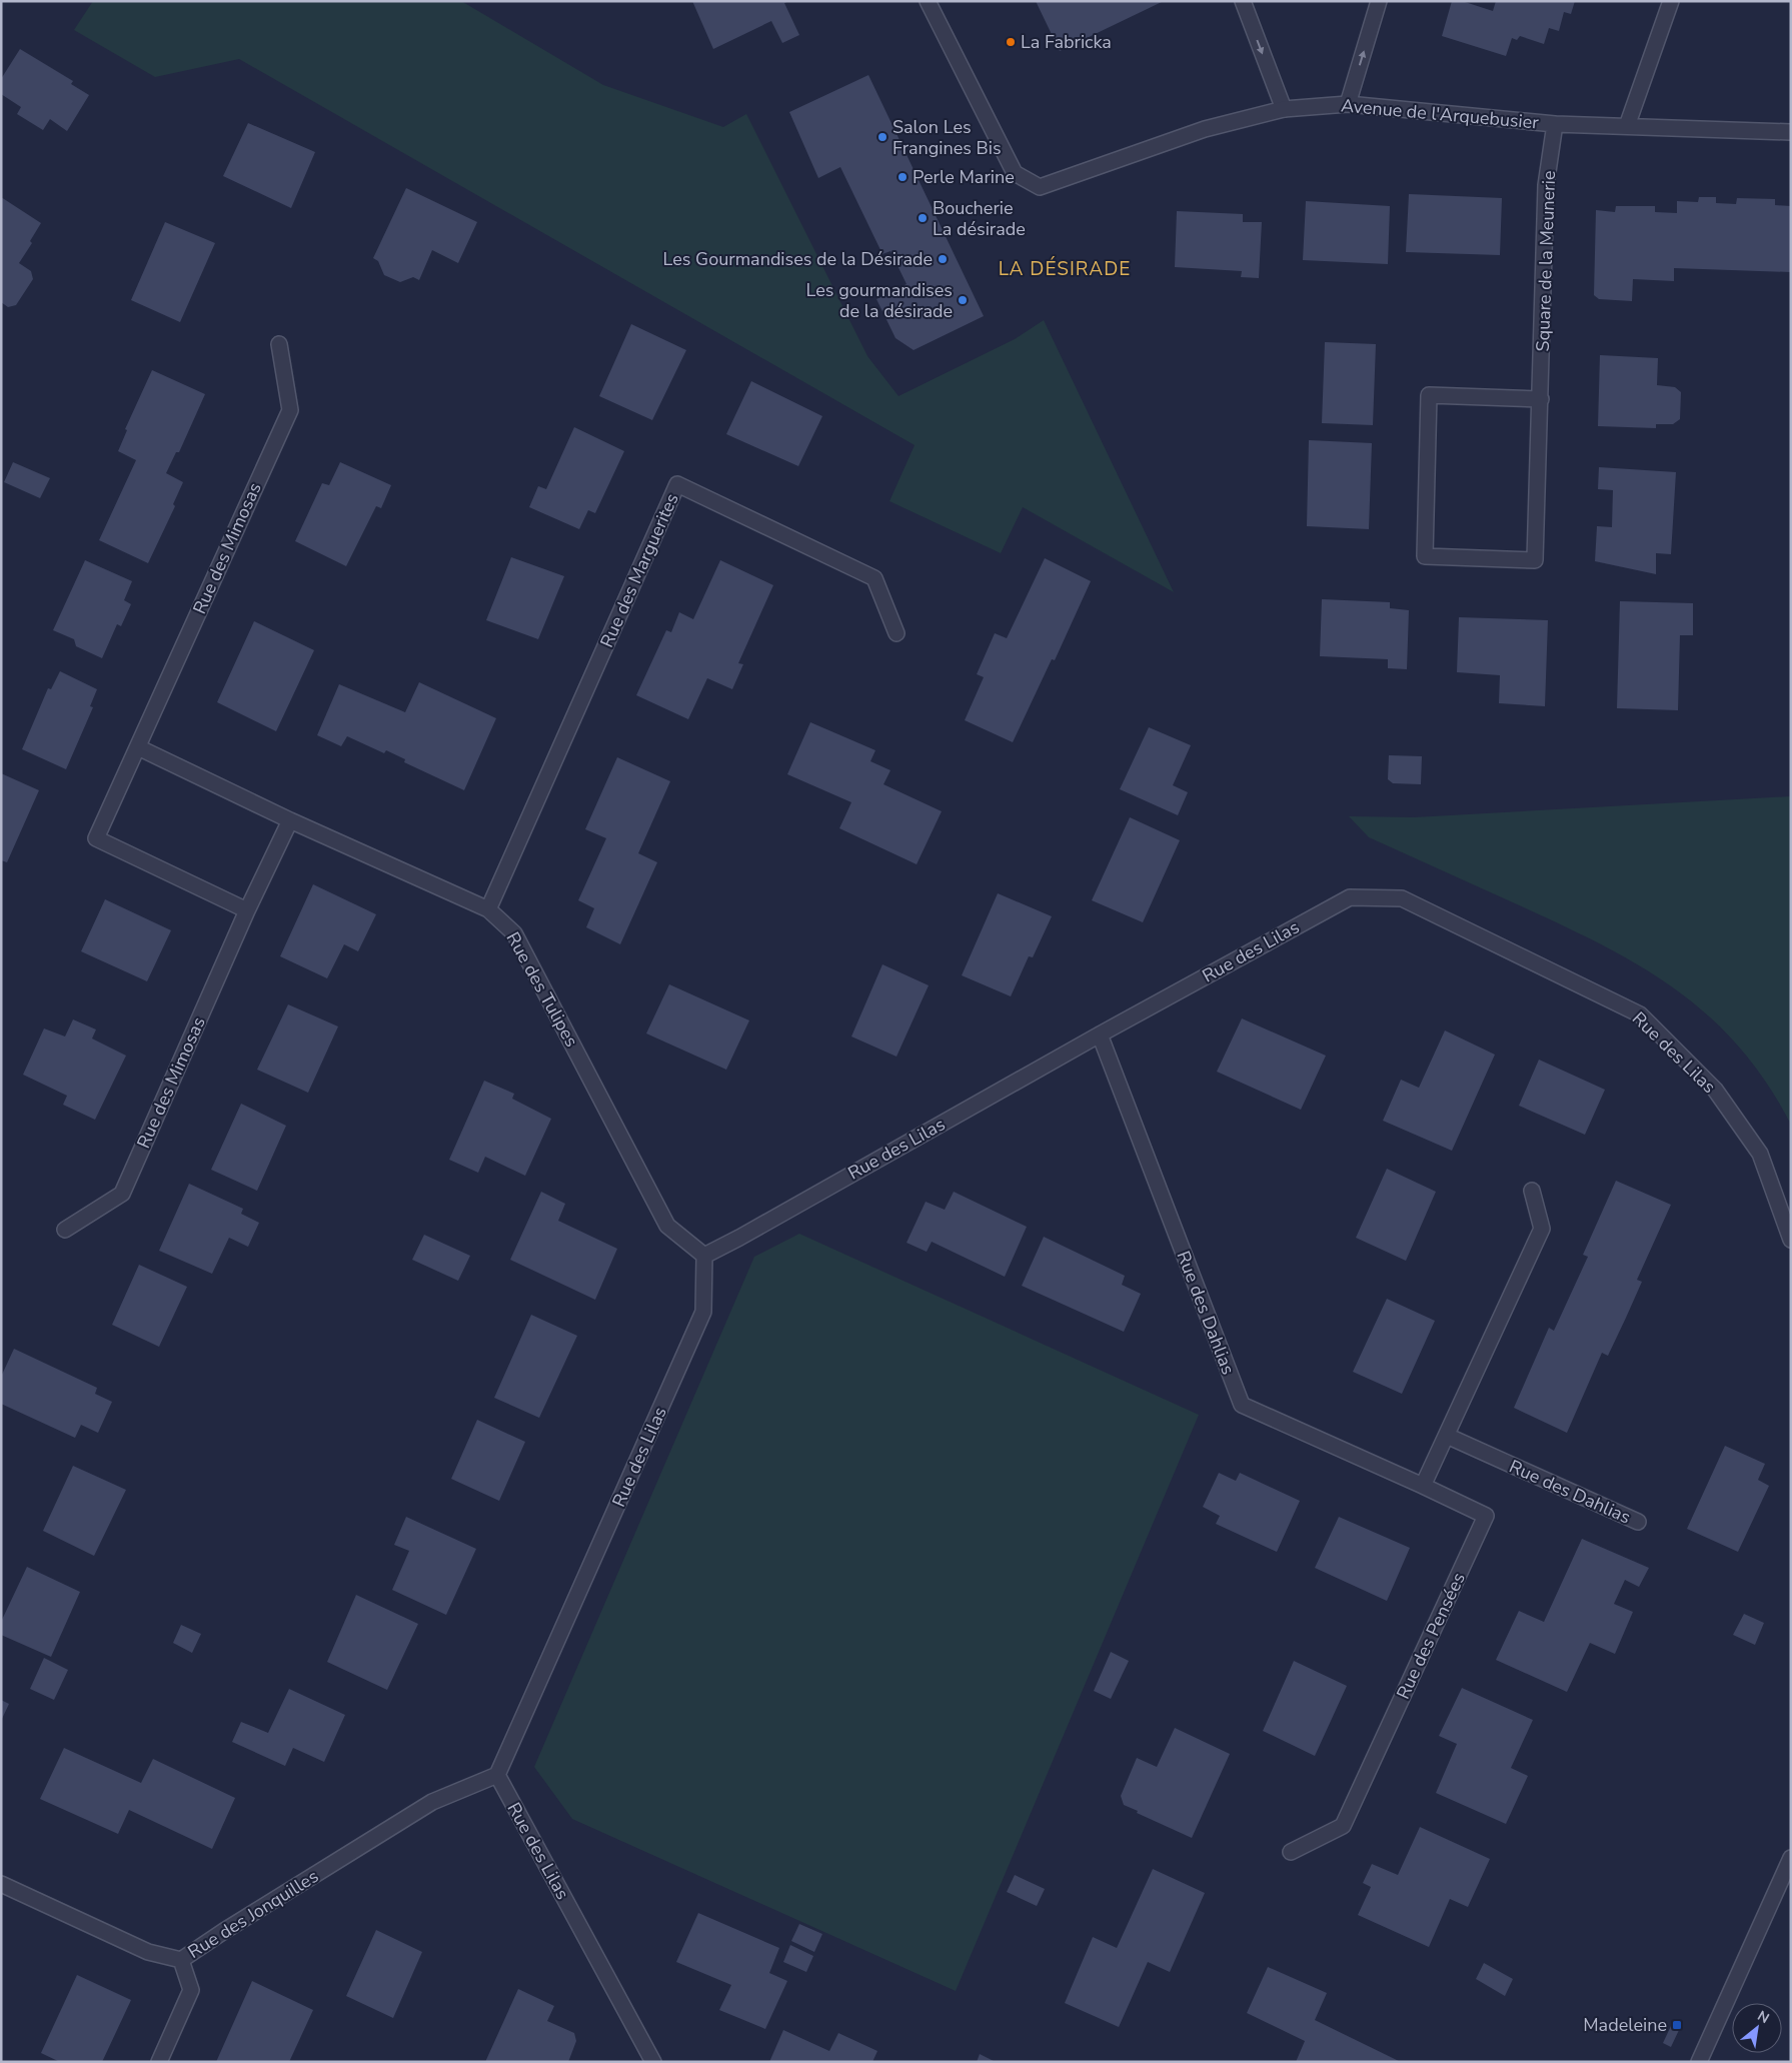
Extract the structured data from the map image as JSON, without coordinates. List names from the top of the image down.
{
  "streets": {
    "street": [
      "Avenue de l'Arquebusier",
      "Square de la Meunerie",
      "Rue des Mimosas",
      "Rue des Marguerites",
      "Rue des Lilas",
      "Rue des Tulipes",
      "Rue des Dahlias",
      "Rue des Pensées",
      "Rue des Jonquilles"
    ]
  },
  "crossings": [
    ["Avenue de l'Arquebusier", "Square de la Meunerie"],
    ["Rue des Mimosas", "Rue des Tulipes"],
    ["Rue des Marguerites", "Rue des Tulipes"],
    ["Rue des Lilas", "Rue des Tulipes"],
    ["Rue des Lilas", "Rue des Dahlias"],
    ["Rue des Lilas", "Rue des Jonquilles"],
    ["Rue des Dahlias", "Rue des Pensées"]
  ],
  "districts": ["LA DÉSIRADE"],
  "places": {
    "other": [
      "La Fabricka",
      "Salon Les Frangines Bis",
      "Perle Marine",
      "Boucherie La désirade",
      "Les Gourmandises de la Désirade",
      "Les gourmandises de la désirade"
    ],
    "transit": ["Madeleine"]
  },
  "north": "top right"
}
